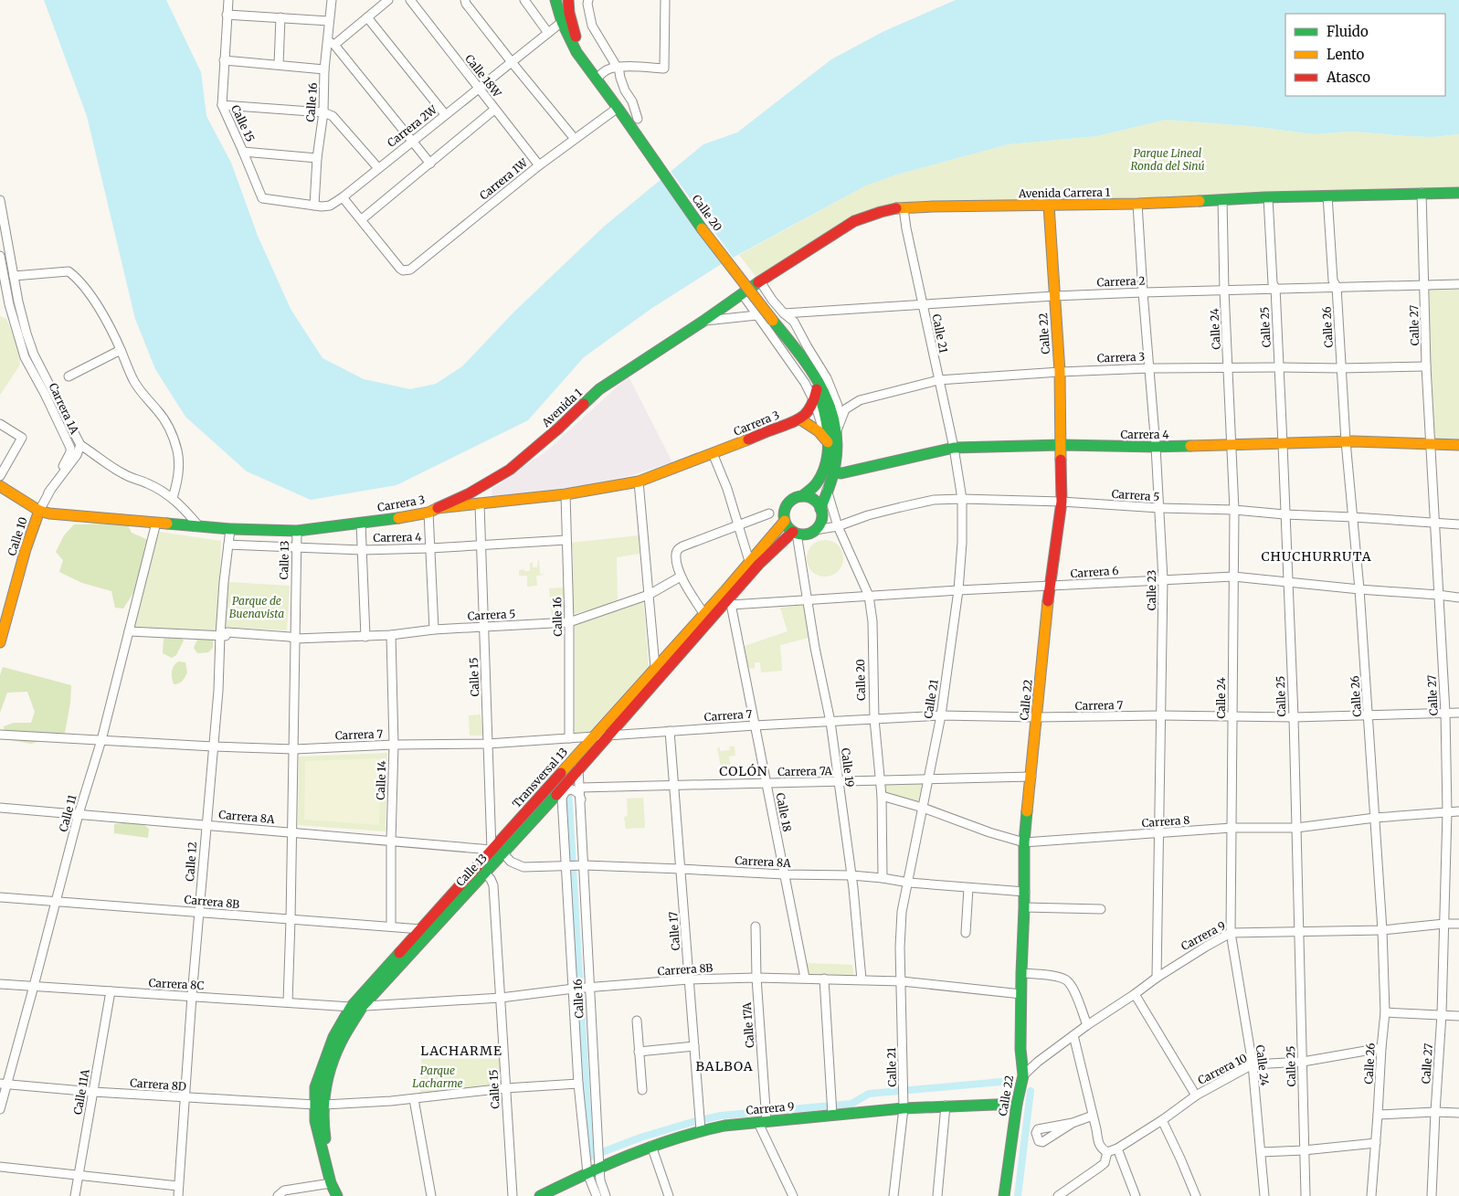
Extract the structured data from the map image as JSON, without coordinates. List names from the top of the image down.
{
  "streets": {
    "street": [
      "Calle 18W",
      "Calle 16",
      "Calle 15",
      "Carrera 2W",
      "Carrera 1W",
      "Avenida Carrera 1",
      "Calle 20",
      "Carrera 2",
      "Calle 27",
      "Calle 25",
      "Calle 26",
      "Calle 24",
      "Calle 21",
      "Calle 22",
      "Carrera 3",
      "Avenida 1",
      "Carrera 1A",
      "Carrera 4",
      "Carrera 5",
      "Calle 10",
      "Calle 13",
      "Carrera 6",
      "Calle 23",
      "Carrera 7",
      "Calle 19",
      "Carrera 7A",
      "Transversal 13",
      "Calle 14",
      "Calle 18",
      "Calle 11",
      "Carrera 8A",
      "Carrera 8",
      "Calle 12",
      "Carrera 8B",
      "Calle 17",
      "Carrera 9",
      "Carrera 8C",
      "Calle 17A",
      "Carrera 10",
      "Carrera 8D",
      "Calle 11A"
    ]
  },
  "crossings": [
    ["Calle 18W", "Carrera 2W"],
    ["Calle 18W", "Carrera 1W"],
    ["Calle 16", "Carrera 2W"],
    ["Calle 16", "Carrera 3"],
    ["Calle 16", "Carrera 4"],
    ["Calle 16", "Carrera 5"],
    ["Calle 16", "Calle 13"],
    ["Calle 16", "Carrera 7"],
    ["Calle 16", "Carrera 7A"],
    ["Calle 16", "Carrera 8A"],
    ["Calle 16", "Carrera 8B"],
    ["Calle 16", "Carrera 9"],
    ["Calle 16", "Carrera 8D"],
    ["Calle 15", "Carrera 2W"],
    ["Calle 15", "Carrera 3"],
    ["Calle 15", "Carrera 4"],
    ["Calle 15", "Carrera 5"],
    ["Calle 15", "Calle 13"],
    ["Calle 15", "Carrera 7"],
    ["Calle 15", "Transversal 13"],
    ["Calle 15", "Carrera 8A"],
    ["Calle 15", "Carrera 8B"],
    ["Calle 15", "Carrera 8D"],
    ["Carrera 2W", "Calle 20"],
    ["Carrera 1W", "Calle 20"],
    ["Avenida Carrera 1", "Calle 27"],
    ["Avenida Carrera 1", "Calle 25"],
    ["Avenida Carrera 1", "Calle 26"],
    ["Avenida Carrera 1", "Calle 24"],
    ["Avenida Carrera 1", "Calle 21"],
    ["Avenida Carrera 1", "Calle 22"],
    ["Avenida Carrera 1", "Avenida 1"],
    ["Avenida Carrera 1", "Calle 23"],
    ["Calle 20", "Carrera 5"],
    ["Calle 20", "Carrera 6"],
    ["Calle 20", "Carrera 7"],
    ["Calle 20", "Carrera 7A"],
    ["Calle 20", "Carrera 8A"],
    ["Calle 20", "Carrera 8"],
    ["Carrera 2", "Calle 27"],
    ["Carrera 2", "Calle 25"],
    ["Carrera 2", "Calle 26"],
    ["Carrera 2", "Calle 24"],
    ["Carrera 2", "Calle 21"],
    ["Carrera 2", "Calle 22"],
    ["Carrera 2", "Calle 23"],
    ["Calle 27", "Carrera 3"],
    ["Calle 27", "Carrera 4"],
    ["Calle 27", "Carrera 5"],
    ["Calle 27", "Carrera 6"],
    ["Calle 27", "Carrera 7"],
    ["Calle 27", "Carrera 8"],
    ["Calle 27", "Carrera 9"],
    ["Calle 25", "Carrera 3"],
    ["Calle 25", "Carrera 4"],
    ["Calle 25", "Carrera 5"],
    ["Calle 25", "Carrera 6"],
    ["Calle 25", "Carrera 7"],
    ["Calle 25", "Carrera 8"],
    ["Calle 25", "Carrera 9"],
    ["Calle 25", "Carrera 10"],
    ["Calle 26", "Carrera 3"],
    ["Calle 26", "Carrera 4"],
    ["Calle 26", "Carrera 5"],
    ["Calle 26", "Carrera 6"],
    ["Calle 26", "Carrera 7"],
    ["Calle 26", "Carrera 8"],
    ["Calle 26", "Carrera 9"],
    ["Calle 26", "Carrera 10"],
    ["Calle 24", "Carrera 3"],
    ["Calle 24", "Carrera 4"],
    ["Calle 24", "Carrera 5"],
    ["Calle 24", "Carrera 6"],
    ["Calle 24", "Carrera 7"],
    ["Calle 24", "Carrera 8"],
    ["Calle 24", "Carrera 9"],
    ["Calle 24", "Carrera 10"],
    ["Calle 21", "Carrera 3"],
    ["Calle 21", "Carrera 4"],
    ["Calle 21", "Carrera 5"],
    ["Calle 21", "Carrera 6"],
    ["Calle 21", "Carrera 7"],
    ["Calle 21", "Carrera 7A"],
    ["Calle 21", "Carrera 8A"],
    ["Calle 21", "Carrera 8"],
    ["Calle 21", "Carrera 8B"],
    ["Calle 21", "Carrera 9"],
    ["Calle 22", "Carrera 3"],
    ["Calle 22", "Carrera 4"],
    ["Calle 22", "Carrera 5"],
    ["Calle 22", "Carrera 6"],
    ["Calle 22", "Carrera 7"],
    ["Calle 22", "Carrera 7A"],
    ["Calle 22", "Carrera 8A"],
    ["Calle 22", "Carrera 8"],
    ["Calle 22", "Carrera 8B"],
    ["Calle 22", "Carrera 9"],
    ["Carrera 3", "Avenida 1"],
    ["Carrera 3", "Carrera 1A"],
    ["Carrera 3", "Calle 10"],
    ["Carrera 3", "Calle 13"],
    ["Carrera 3", "Calle 23"],
    ["Carrera 3", "Calle 11"],
    ["Carrera 3", "Calle 12"],
    ["Carrera 1A", "Calle 10"],
    ["Carrera 4", "Calle 13"],
    ["Carrera 4", "Calle 23"],
    ["Carrera 4", "Calle 12"],
    ["Carrera 5", "Calle 13"],
    ["Carrera 5", "Calle 23"],
    ["Carrera 5", "Calle 19"],
    ["Carrera 5", "Transversal 13"],
    ["Carrera 5", "Calle 14"],
    ["Carrera 5", "Calle 11"],
    ["Carrera 5", "Calle 12"],
    ["Calle 13", "Carrera 6"],
    ["Calle 13", "Carrera 7"],
    ["Calle 13", "Transversal 13"],
    ["Calle 13", "Calle 18"],
    ["Calle 13", "Carrera 8A"],
    ["Calle 13", "Carrera 8B"],
    ["Calle 13", "Carrera 8C"],
    ["Calle 13", "Carrera 8D"],
    ["Carrera 6", "Calle 23"],
    ["Carrera 6", "Calle 19"],
    ["Carrera 6", "Calle 18"],
    ["Calle 23", "Carrera 7"],
    ["Calle 23", "Carrera 8"],
    ["Calle 23", "Carrera 9"],
    ["Carrera 7", "Calle 19"],
    ["Carrera 7", "Transversal 13"],
    ["Carrera 7", "Calle 14"],
    ["Carrera 7", "Calle 18"],
    ["Carrera 7", "Calle 11"],
    ["Carrera 7", "Calle 12"],
    ["Carrera 7", "Calle 17"],
    ["Calle 19", "Carrera 7A"],
    ["Calle 19", "Transversal 13"],
    ["Calle 19", "Carrera 8A"],
    ["Calle 19", "Carrera 8B"],
    ["Carrera 7A", "Calle 18"],
    ["Carrera 7A", "Calle 17"],
    ["Transversal 13", "Carrera 8A"],
    ["Transversal 13", "Carrera 8B"],
    ["Transversal 13", "Carrera 8C"],
    ["Calle 14", "Carrera 8A"],
    ["Calle 14", "Carrera 8B"],
    ["Calle 18", "Carrera 8A"],
    ["Calle 18", "Carrera 8B"],
    ["Calle 11", "Carrera 8A"],
    ["Calle 11", "Carrera 8B"],
    ["Calle 11", "Carrera 8C"],
    ["Calle 11", "Carrera 8D"],
    ["Carrera 8A", "Calle 12"],
    ["Carrera 8A", "Calle 17"],
    ["Calle 12", "Carrera 8B"],
    ["Calle 12", "Carrera 8C"],
    ["Calle 12", "Carrera 8D"],
    ["Carrera 8B", "Calle 17"],
    ["Carrera 8B", "Carrera 8C"],
    ["Carrera 8B", "Calle 17A"],
    ["Calle 17", "Carrera 9"],
    ["Carrera 9", "Calle 17A"],
    ["Carrera 8C", "Calle 11A"],
    ["Carrera 8D", "Calle 11A"]
  ],
  "districts": [
    "CHUCHURRUTA",
    "COLÓN",
    "LACHARME",
    "BALBOA"
  ],
  "parks": ["Parque Lineal Ronda del Sinú", "Parque de Buenavista", "Parque Lacharme"],
  "legend": ["Fluido", "Lento", "Atasco"]
}
